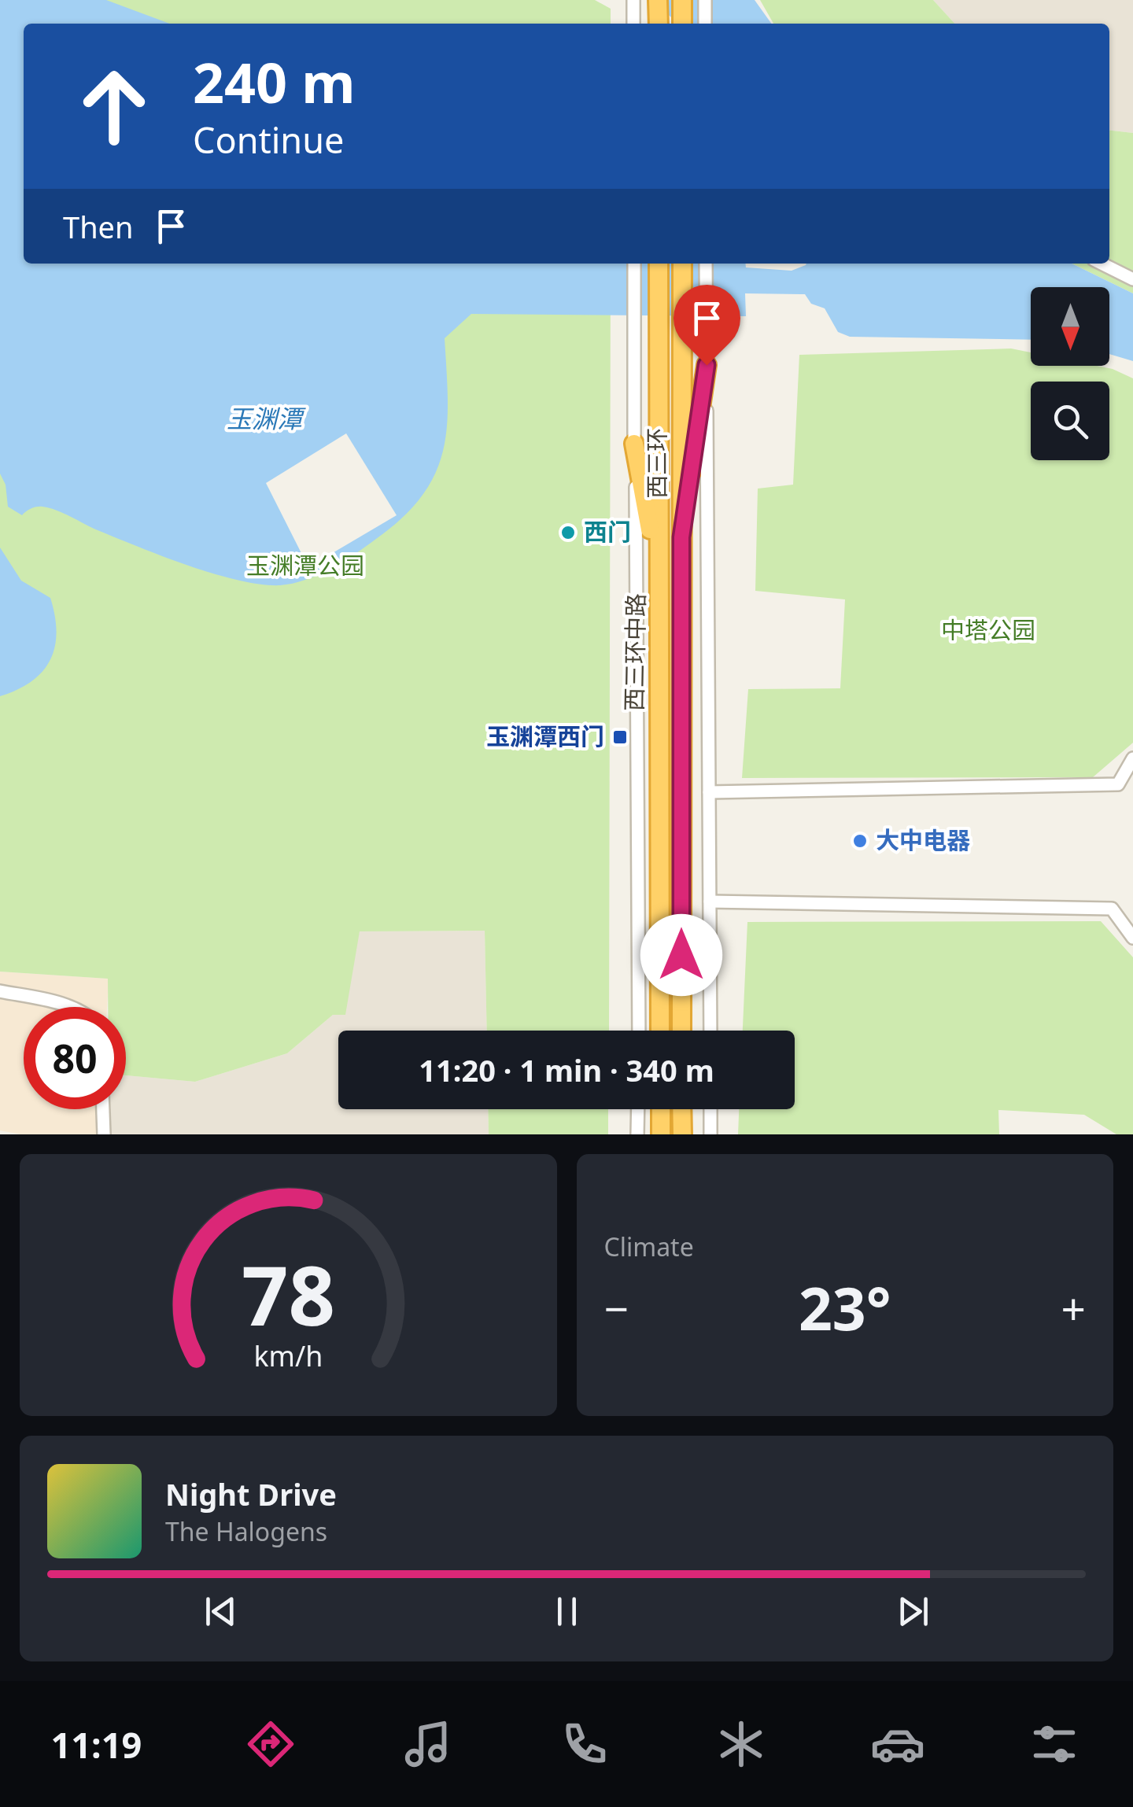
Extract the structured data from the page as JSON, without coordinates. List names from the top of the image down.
{
  "streets": {
    "highway": ["西三环"],
    "street": ["西三环中路"]
  },
  "water": ["玉渊潭"],
  "parks": ["玉渊潭公园", "中塔公园"],
  "places": {
    "other": ["西门", "大中电器"],
    "transit": ["玉渊潭西门"]
  },
  "north": "bottom",
  "page": {
    "turn": ["240 m", "Continue"],
    "then": "Then",
    "limit": "80",
    "trip": "11:20 · 1 min · 340 m",
    "tile": "Climate",
    "heat": ["−", "23°", "+"],
    "song": ["Night Drive", "The Halogens"],
    "tabs": "11:19",
    "gauge": ["78", "km/h"]
  }
}
